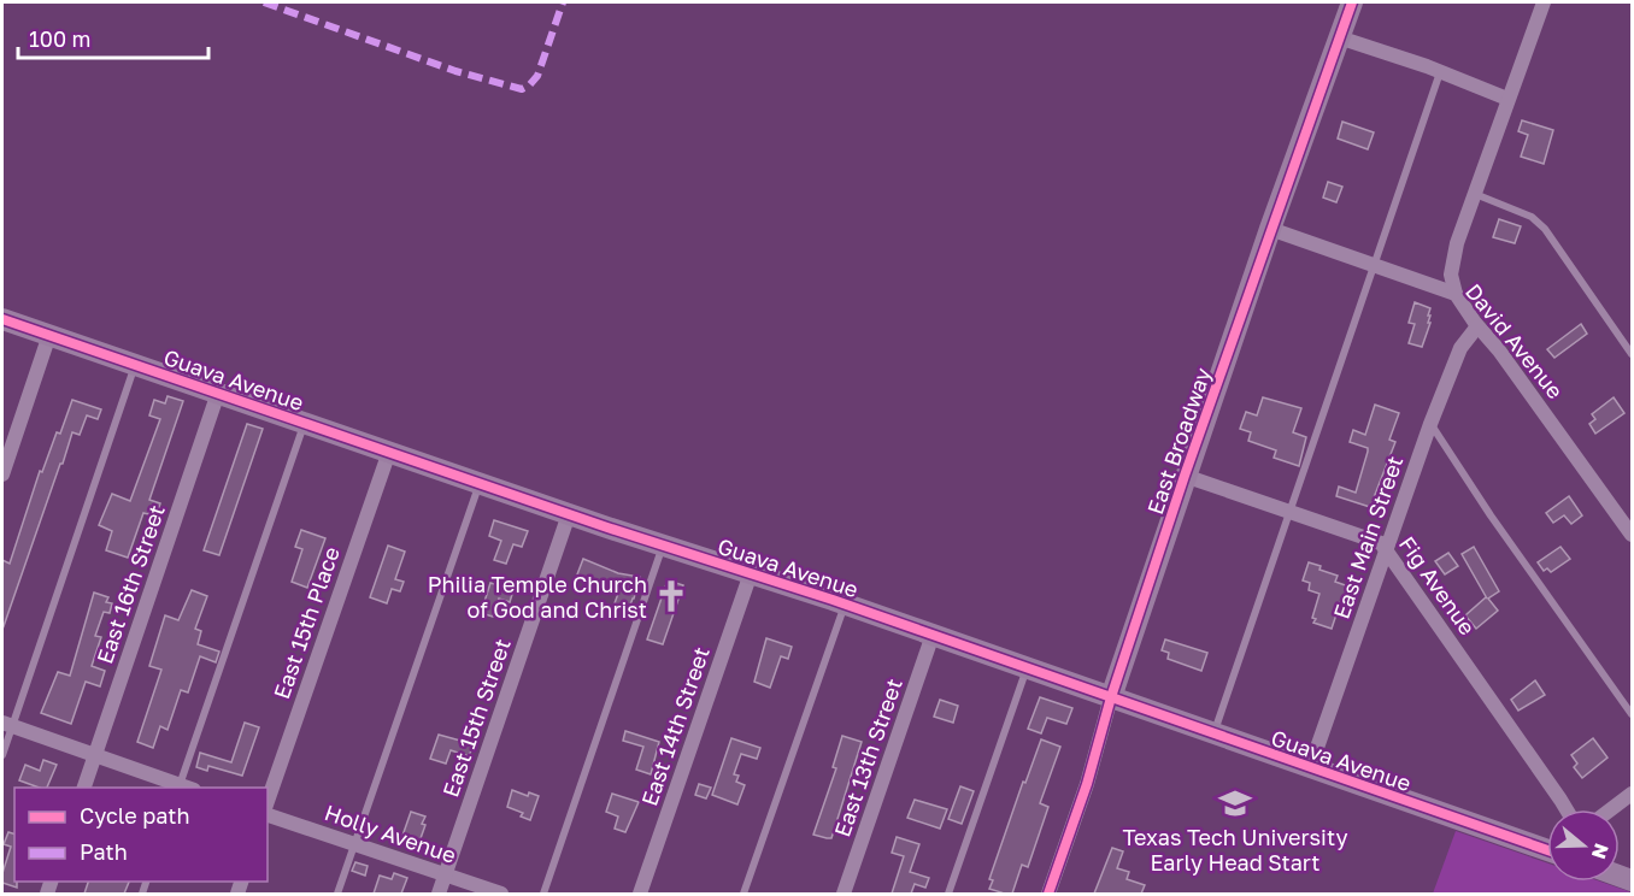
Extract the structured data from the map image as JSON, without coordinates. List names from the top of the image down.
{
  "streets": {
    "street": [
      "David Avenue",
      "Guava Avenue",
      "East Broadway",
      "East Main Street",
      "East 16th Street",
      "Fig Avenue",
      "East 15th Place",
      "East 15th Street",
      "East 14th Street",
      "East 13th Street",
      "Holly Avenue"
    ]
  },
  "crossings": [
    ["David Avenue", "East Broadway"],
    ["David Avenue", "East Main Street"],
    ["Guava Avenue", "East Broadway"],
    ["Guava Avenue", "East Main Street"],
    ["Guava Avenue", "East 16th Street"],
    ["Guava Avenue", "East 15th Place"],
    ["Guava Avenue", "East 15th Street"],
    ["Guava Avenue", "East 14th Street"],
    ["Guava Avenue", "East 13th Street"],
    ["East Broadway", "Fig Avenue"],
    ["East Main Street", "Fig Avenue"],
    ["East 15th Street", "Holly Avenue"]
  ],
  "places": {
    "church": ["Philia Temple Church of God and Christ"],
    "school or university": ["Texas Tech University Early Head Start"]
  },
  "legend": ["Cycle path", "Path"],
  "scale_bar": "100 m",
  "north": "right"
}
